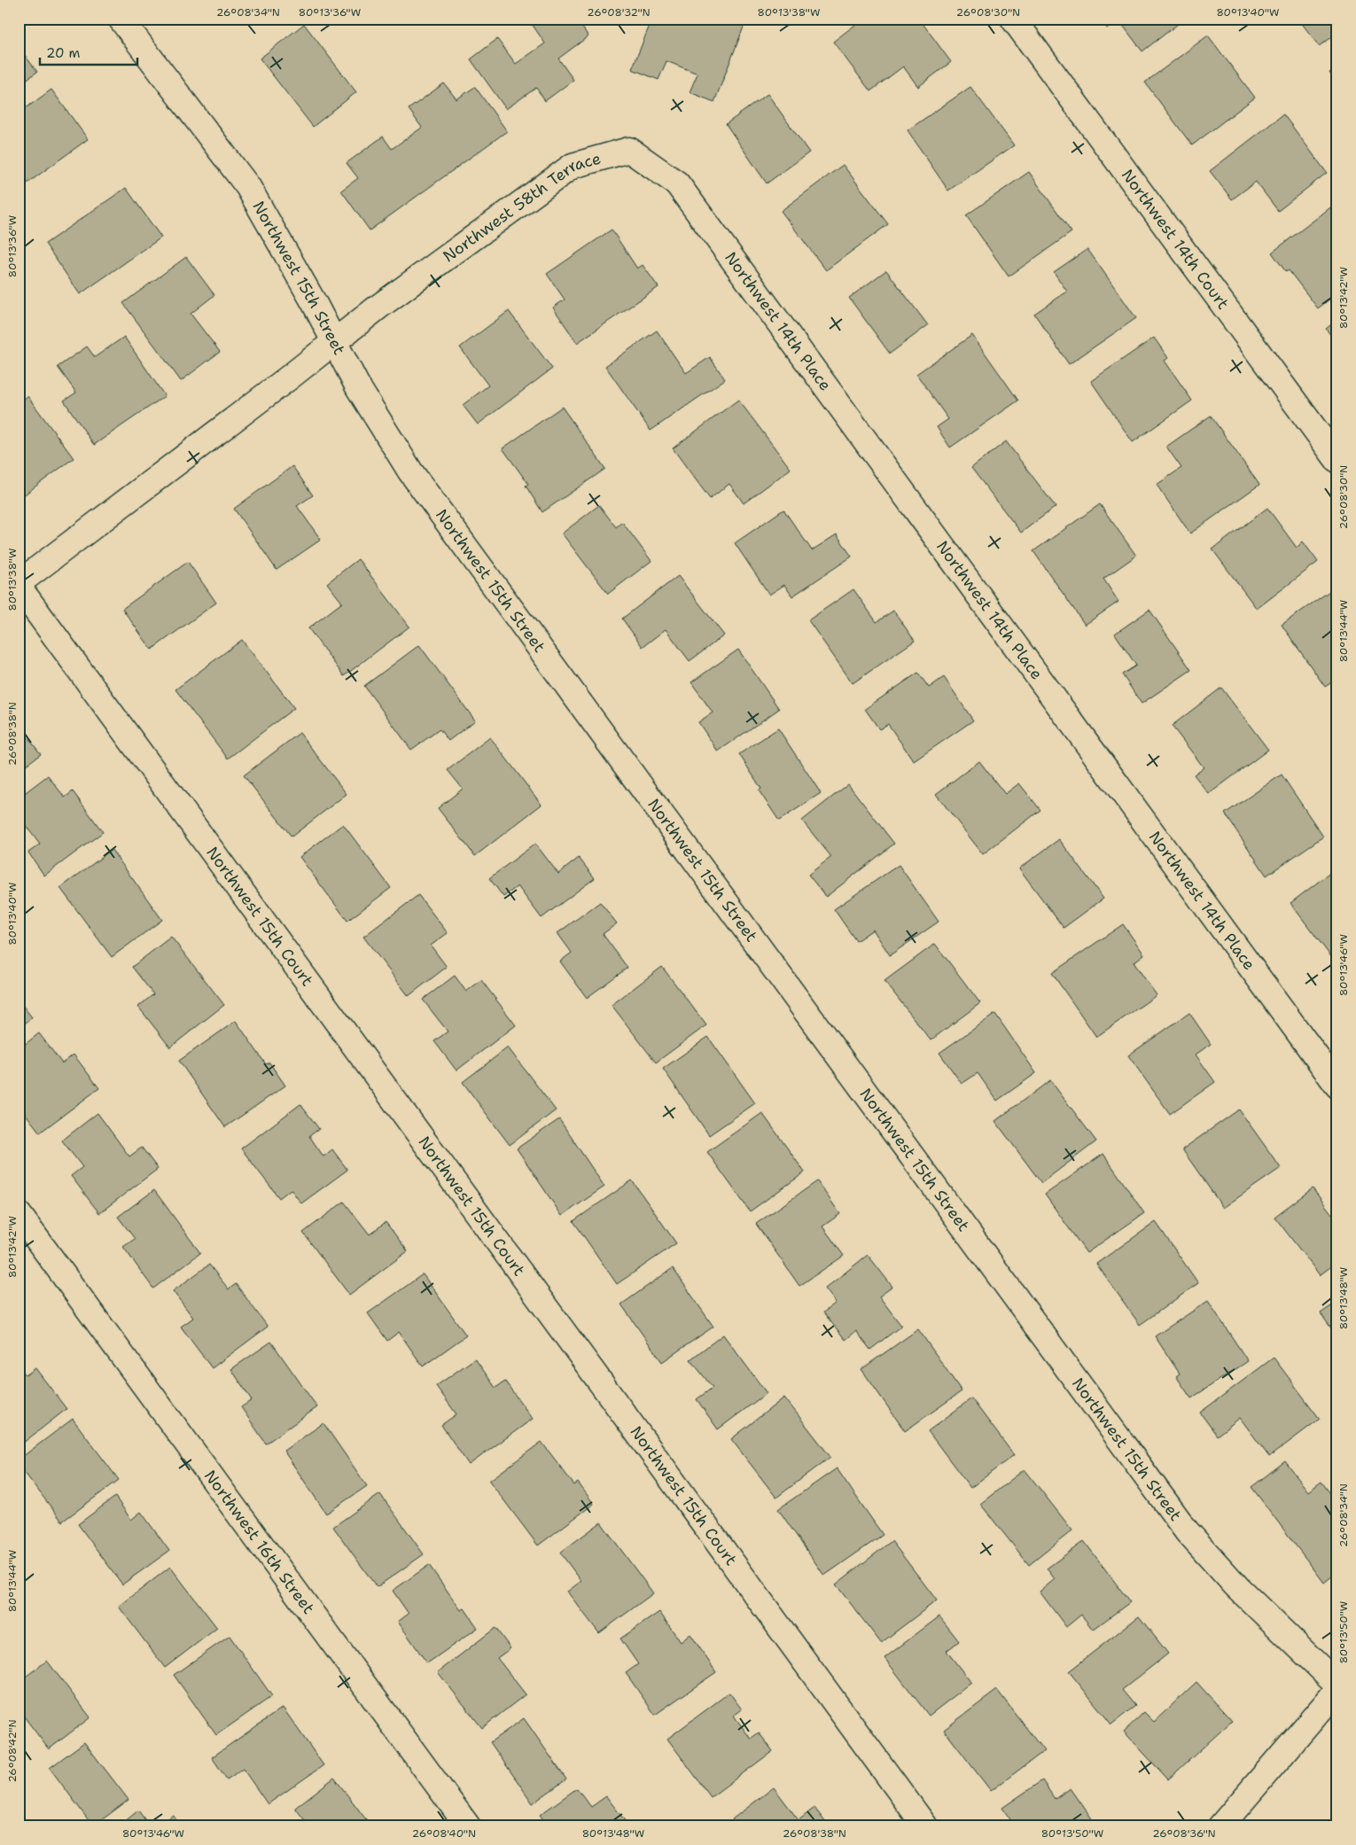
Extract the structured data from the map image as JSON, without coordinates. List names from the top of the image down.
{
  "streets": {
    "street": [
      "Northwest 58th Terrace",
      "Northwest 14th Court",
      "Northwest 15th Street",
      "Northwest 14th Place",
      "Northwest 15th Court",
      "Northwest 16th Street"
    ]
  },
  "crossings": [
    ["Northwest 58th Terrace", "Northwest 15th Street"],
    ["Northwest 58th Terrace", "Northwest 14th Place"],
    ["Northwest 58th Terrace", "Northwest 15th Court"]
  ],
  "scale_bar": "20 m",
  "coordinates": [
    "26°08'34\"N",
    "80°13'36\"W",
    "26°08'32\"N",
    "80°13'38\"W",
    "26°08'30\"N",
    "80°13'40\"W",
    "80°13'42\"W",
    "80°13'44\"W",
    "26°08'38\"N",
    "80°13'46\"W",
    "80°13'48\"W",
    "80°13'50\"W",
    "26°08'42\"N",
    "26°08'40\"N",
    "26°08'36\"N"
  ]
}
